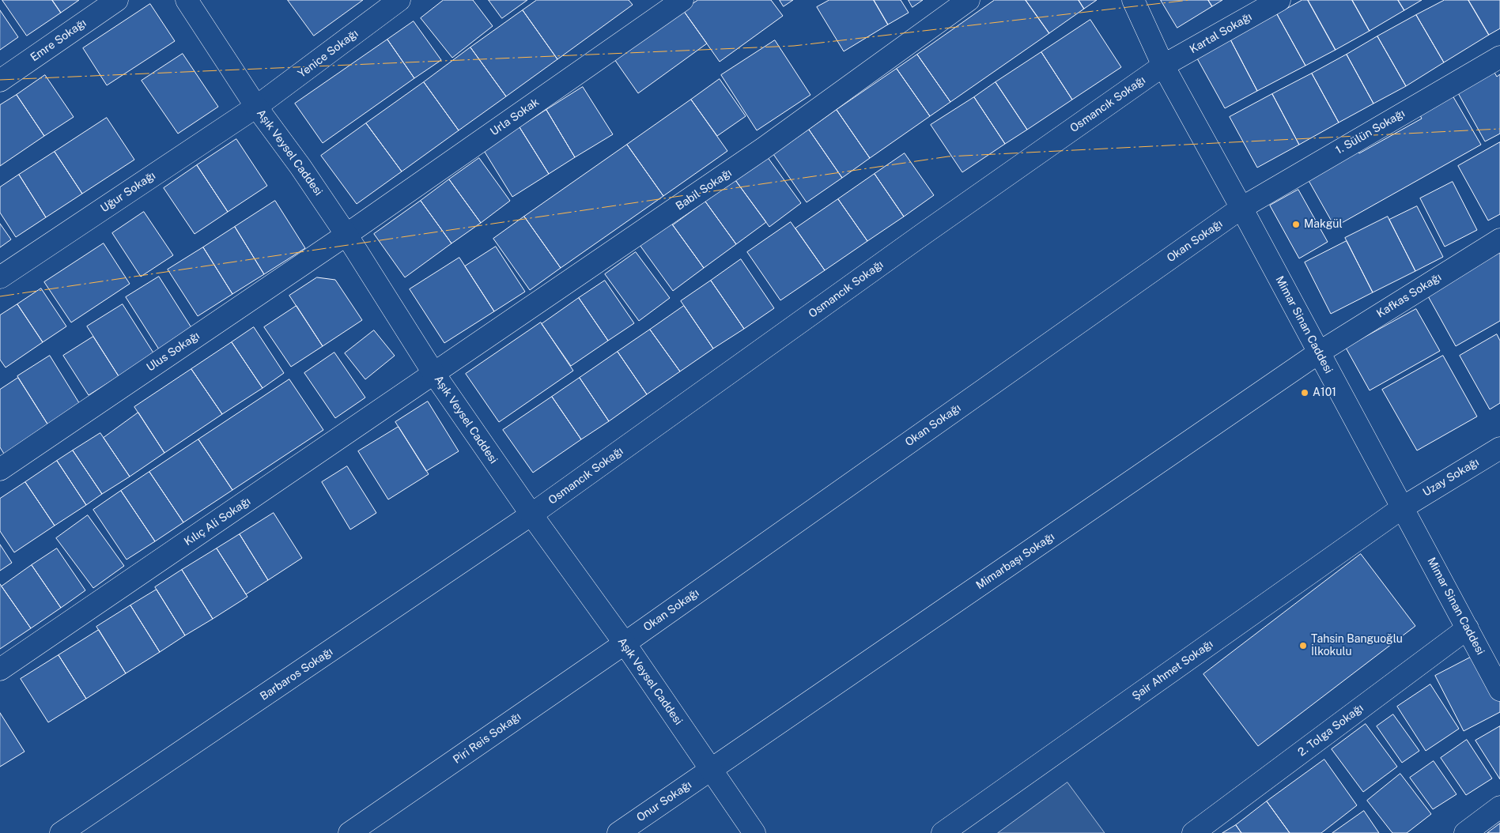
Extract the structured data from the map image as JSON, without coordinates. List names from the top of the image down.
{
  "streets": {
    "street": [
      "Kartal Sokağı",
      "Emre Sokağı",
      "Yenice Sokağı",
      "Osmancık Sokağı",
      "Urla Sokak",
      "1. Sülün Sokağı",
      "Aşık Veysel Caddesi",
      "Babil Sokağı",
      "Uğur Sokağı",
      "Okan Sokağı",
      "Kafkas Sokağı",
      "Mimar Sinan Caddesi",
      "Ulus Sokağı",
      "Uzay Sokağı",
      "Kılıç Ali Sokağı",
      "Mimarbaşı Sokağı",
      "Şair Ahmet Sokağı",
      "Barbaros Sokağı",
      "2. Tolga Sokağı",
      "Piri Reis Sokağı",
      "Onur Sokağı"
    ]
  },
  "crossings": [
    ["Kartal Sokağı", "Osmancık Sokağı"],
    ["Kartal Sokağı", "Mimar Sinan Caddesi"],
    ["Yenice Sokağı", "Aşık Veysel Caddesi"],
    ["Yenice Sokağı", "Uğur Sokağı"],
    ["Osmancık Sokağı", "Aşık Veysel Caddesi"],
    ["Osmancık Sokağı", "Mimar Sinan Caddesi"],
    ["Osmancık Sokağı", "Barbaros Sokağı"],
    ["Urla Sokak", "Aşık Veysel Caddesi"],
    ["Urla Sokak", "Ulus Sokağı"],
    ["1. Sülün Sokağı", "Okan Sokağı"],
    ["1. Sülün Sokağı", "Mimar Sinan Caddesi"],
    ["Aşık Veysel Caddesi", "Babil Sokağı"],
    ["Aşık Veysel Caddesi", "Uğur Sokağı"],
    ["Aşık Veysel Caddesi", "Okan Sokağı"],
    ["Aşık Veysel Caddesi", "Ulus Sokağı"],
    ["Aşık Veysel Caddesi", "Kılıç Ali Sokağı"],
    ["Aşık Veysel Caddesi", "Mimarbaşı Sokağı"],
    ["Aşık Veysel Caddesi", "Barbaros Sokağı"],
    ["Aşık Veysel Caddesi", "Piri Reis Sokağı"],
    ["Aşık Veysel Caddesi", "Onur Sokağı"],
    ["Babil Sokağı", "Kılıç Ali Sokağı"],
    ["Okan Sokağı", "Mimar Sinan Caddesi"],
    ["Okan Sokağı", "Piri Reis Sokağı"],
    ["Kafkas Sokağı", "Mimar Sinan Caddesi"],
    ["Kafkas Sokağı", "Mimarbaşı Sokağı"],
    ["Mimar Sinan Caddesi", "Uzay Sokağı"],
    ["Mimar Sinan Caddesi", "Mimarbaşı Sokağı"],
    ["Mimar Sinan Caddesi", "Şair Ahmet Sokağı"],
    ["Mimar Sinan Caddesi", "2. Tolga Sokağı"],
    ["Uzay Sokağı", "Şair Ahmet Sokağı"],
    ["Mimarbaşı Sokağı", "Onur Sokağı"]
  ],
  "places": ["Makgül", "A101", "Tahsin Banguoğlu İlkokulu"]
}
